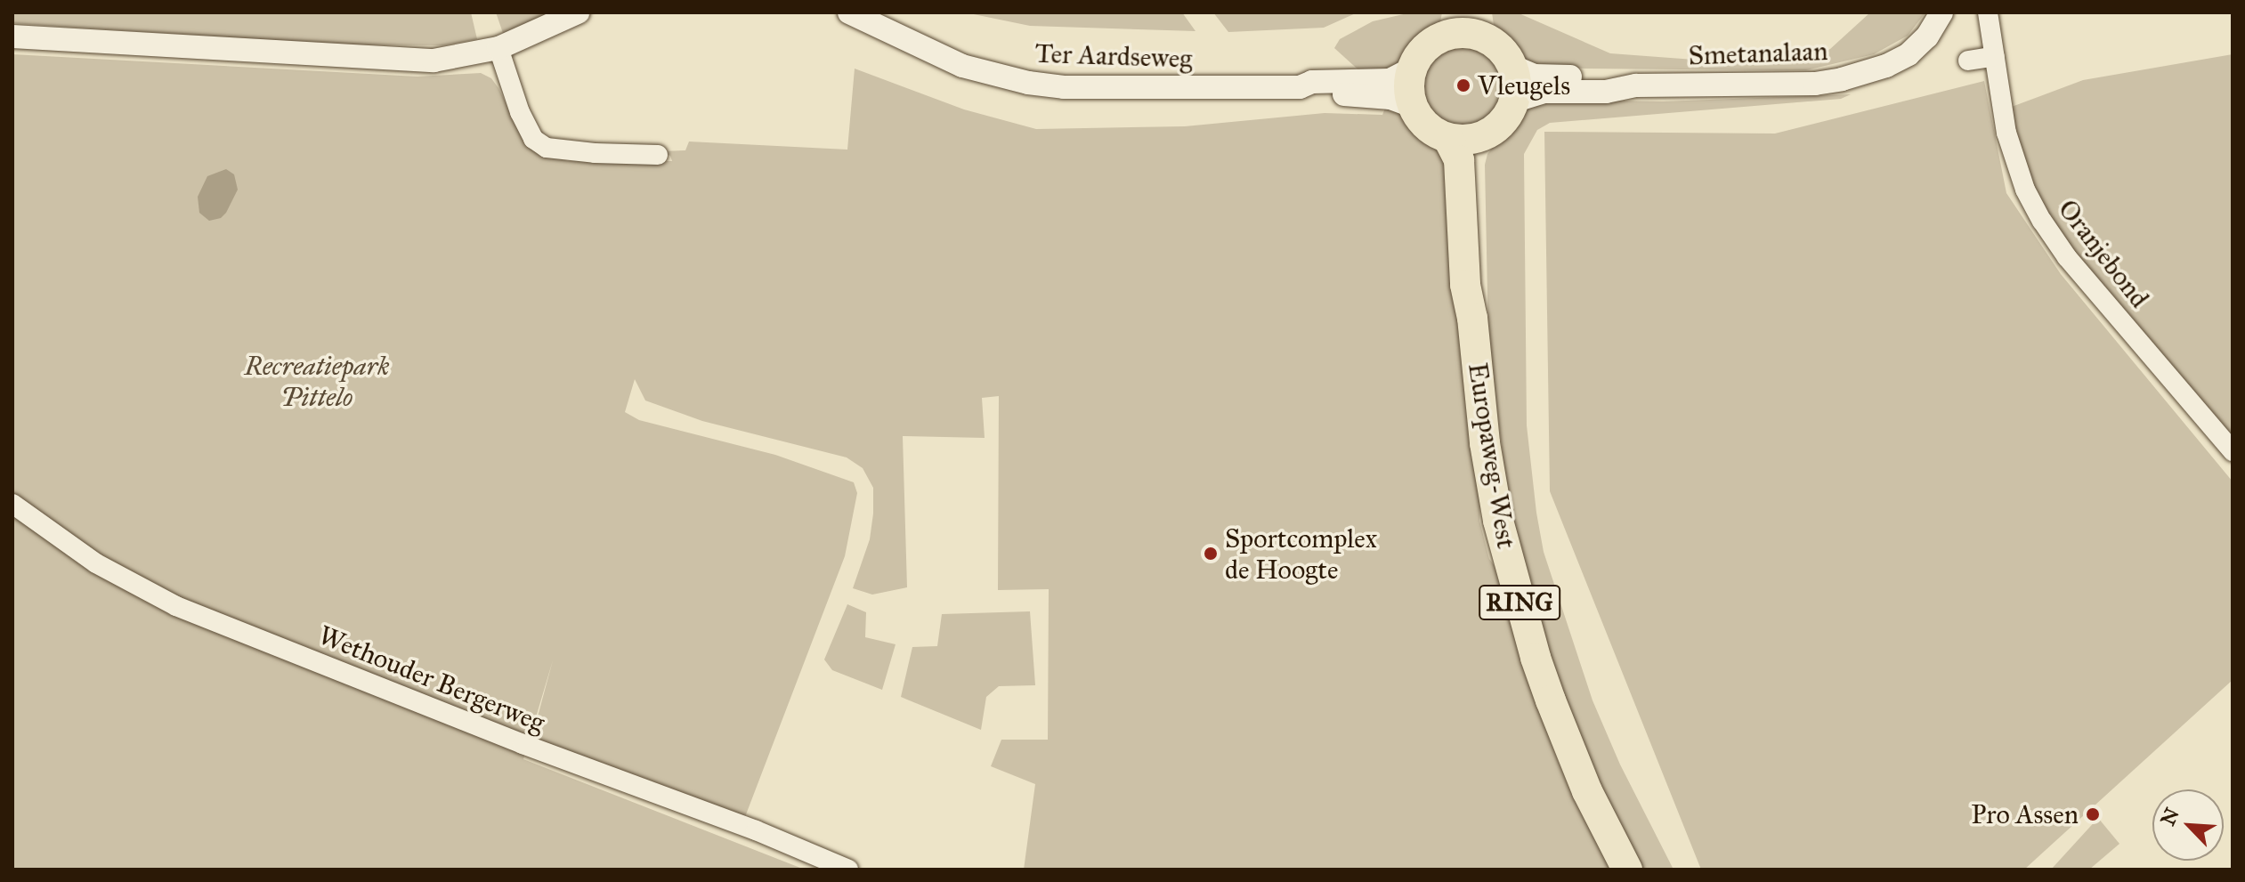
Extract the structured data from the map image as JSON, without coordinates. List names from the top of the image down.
{
  "streets": {
    "main road": ["Europaweg-West", "RING"],
    "street": [
      "Smetanalaan",
      "Ter Aardseweg",
      "Oranjebond",
      "Wethouder Bergerweg"
    ]
  },
  "crossings": [
    ["Smetanalaan", "Ter Aardseweg"],
    ["Smetanalaan", "Europaweg-West"],
    ["Ter Aardseweg", "Europaweg-West"]
  ],
  "parks": ["Recreatiepark Pittelo"],
  "places": ["Vleugels", "Sportcomplex de Hoogte", "Pro Assen"],
  "north": "top left"
}
